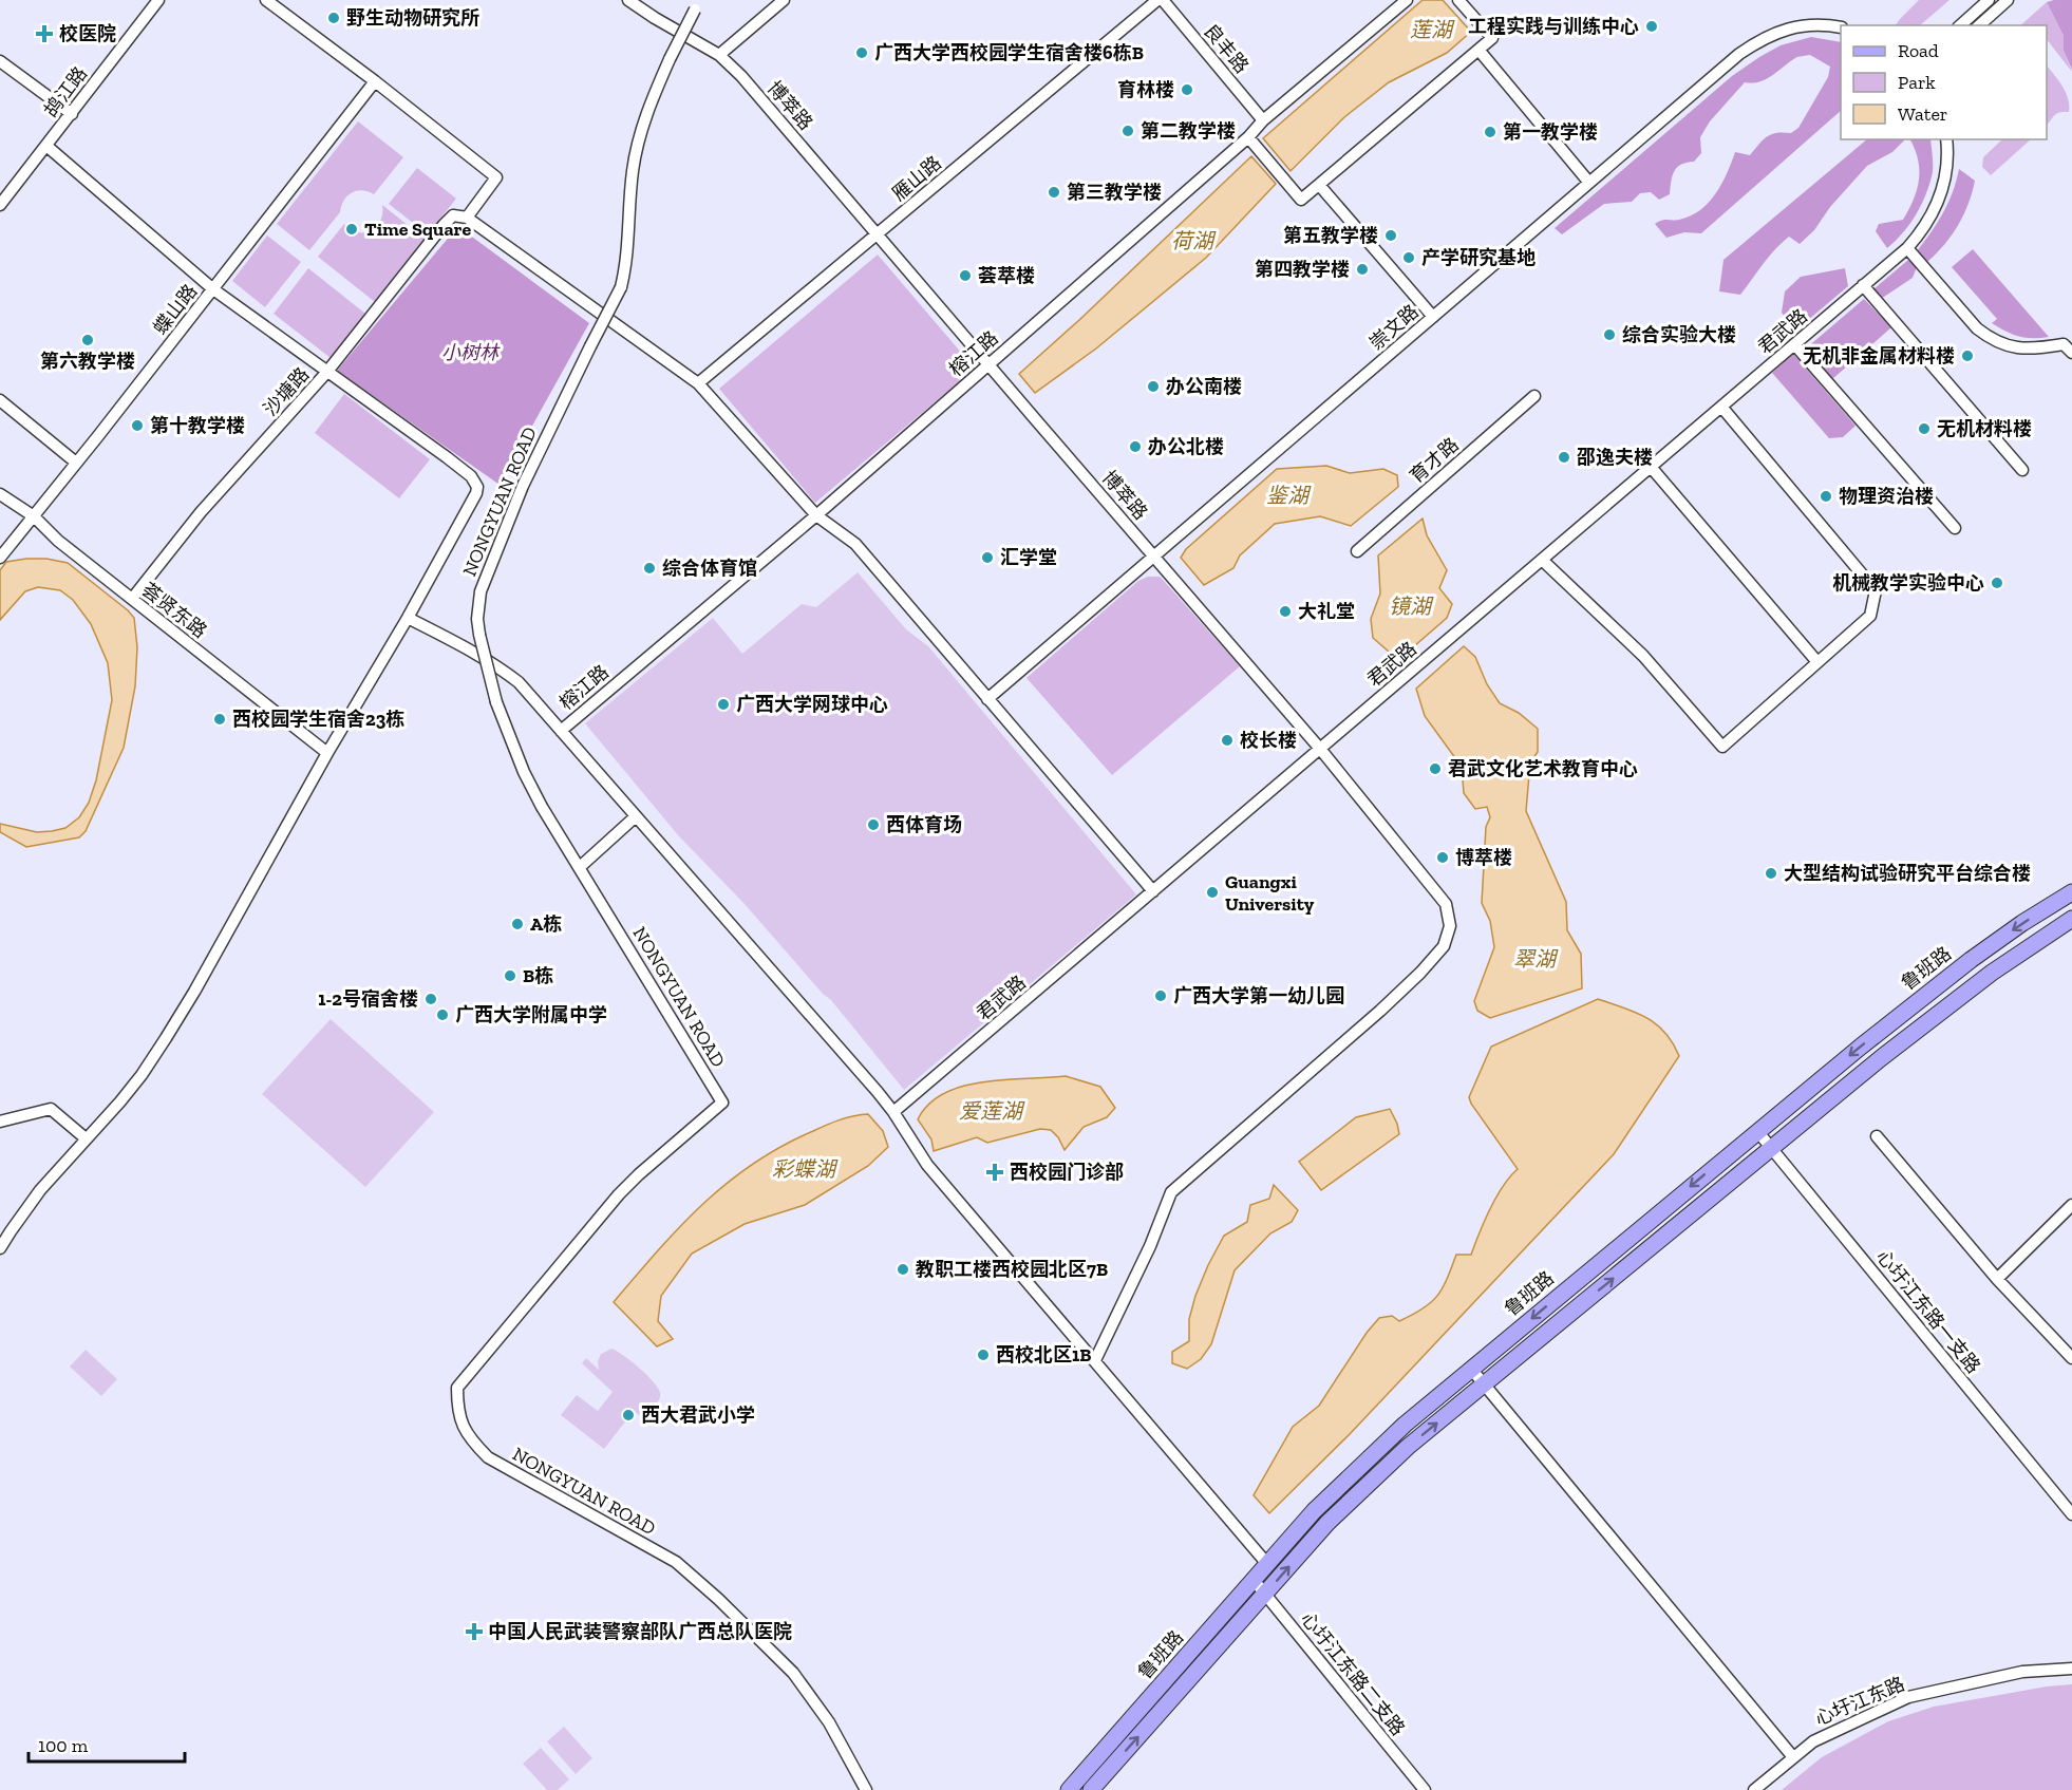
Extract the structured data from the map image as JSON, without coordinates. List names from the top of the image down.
{
  "streets": {
    "main road": ["鲁班路"],
    "street": [
      "良丰路",
      "鸪江路",
      "博萃路",
      "雁山路",
      "蝶山路",
      "崇文路",
      "君武路",
      "榕江路",
      "沙塘路",
      "育才路",
      "NONGYUAN ROAD",
      "荟贤东路",
      "心圩江东路一支路",
      "心圩江东路二支路",
      "心圩江东路"
    ]
  },
  "crossings": [
    ["良丰路", "榕江路"],
    ["博萃路", "雁山路"],
    ["博萃路", "崇文路"],
    ["博萃路", "君武路"],
    ["博萃路", "榕江路"],
    ["蝶山路", "荟贤东路"],
    ["沙塘路", "荟贤东路"],
    ["鲁班路", "心圩江东路一支路"],
    ["鲁班路", "心圩江东路二支路"]
  ],
  "water": [
    "莲湖",
    "荷湖",
    "鉴湖",
    "镜湖",
    "翠湖",
    "爱莲湖",
    "彩蝶湖"
  ],
  "parks": ["小树林"],
  "places": {
    "other": [
      "野生动物研究所",
      "工程实践与训练中心",
      "广西大学西校园学生宿舍楼6栋B",
      "育林楼",
      "第二教学楼",
      "第一教学楼",
      "第三教学楼",
      "Time Square",
      "第五教学楼",
      "产学研究基地",
      "第四教学楼",
      "荟萃楼",
      "综合实验大楼",
      "第六教学楼",
      "无机非金属材料楼",
      "办公南楼",
      "第十教学楼",
      "无机材料楼",
      "办公北楼",
      "邵逸夫楼",
      "物理资治楼",
      "汇学堂",
      "综合体育馆",
      "机械教学实验中心",
      "大礼堂",
      "广西大学网球中心",
      "西校园学生宿舍23栋",
      "校长楼",
      "君武文化艺术教育中心",
      "西体育场",
      "博萃楼",
      "大型结构试验研究平台综合楼",
      "Guangxi University",
      "A栋",
      "B栋",
      "广西大学第一幼儿园",
      "1-2号宿舍楼",
      "广西大学附属中学",
      "教职工楼西校园北区7B",
      "西校北区1B",
      "西大君武小学"
    ],
    "health": ["校医院", "西校园门诊部", "中国人民武装警察部队广西总队医院"]
  },
  "legend": ["Road", "Park", "Water"],
  "scale_bar": "100 m"
}
